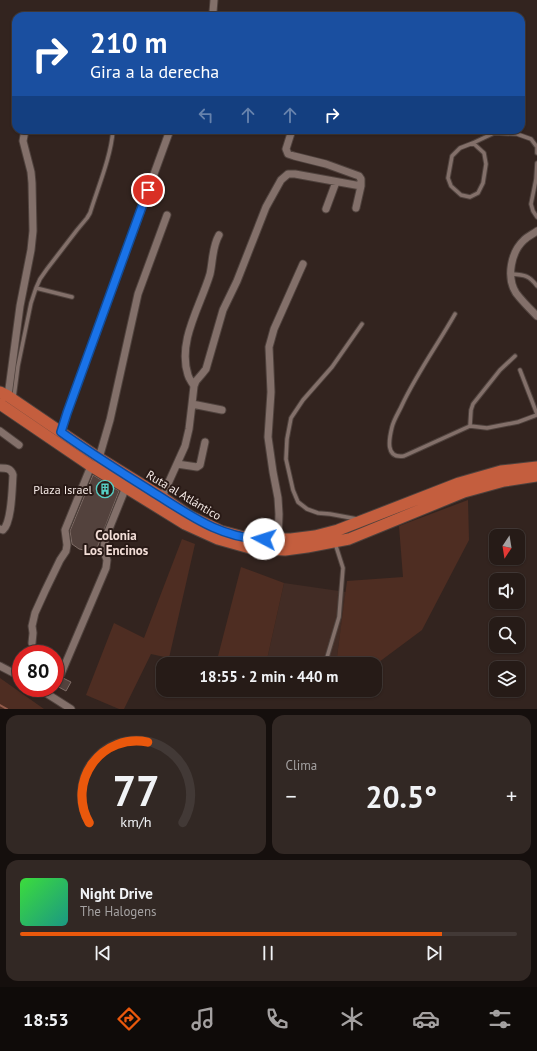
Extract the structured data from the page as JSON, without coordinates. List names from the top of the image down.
{
  "streets": {
    "highway": ["Ruta al Atlántico"]
  },
  "districts": ["Colonia Los Encinos"],
  "places": {
    "building": ["Plaza Israel"]
  },
  "north": "bottom",
  "page": {
    "turn": ["210 m", "Gira a la derecha"],
    "limit": "80",
    "trip": "18:55 · 2 min · 440 m",
    "tile": "Clima",
    "heat": ["−", "20.5°", "+"],
    "song": ["Night Drive", "The Halogens"],
    "tabs": "18:53",
    "gauge": ["77", "km/h"]
  }
}
